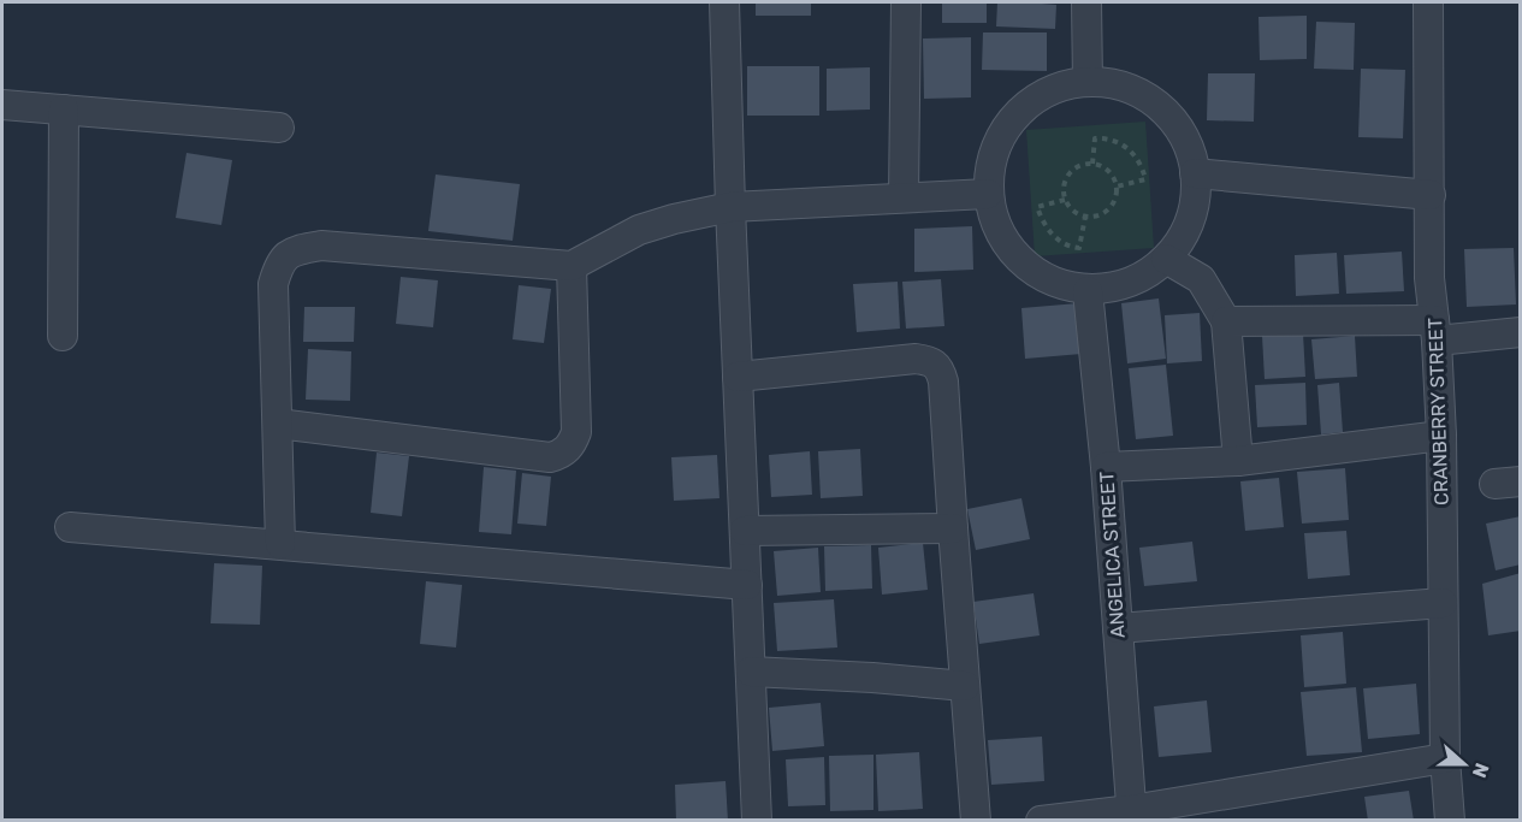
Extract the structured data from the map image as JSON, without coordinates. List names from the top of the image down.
{
  "streets": {
    "street": ["CRANBERRY STREET", "ANGELICA STREET"]
  },
  "north": "right"
}
